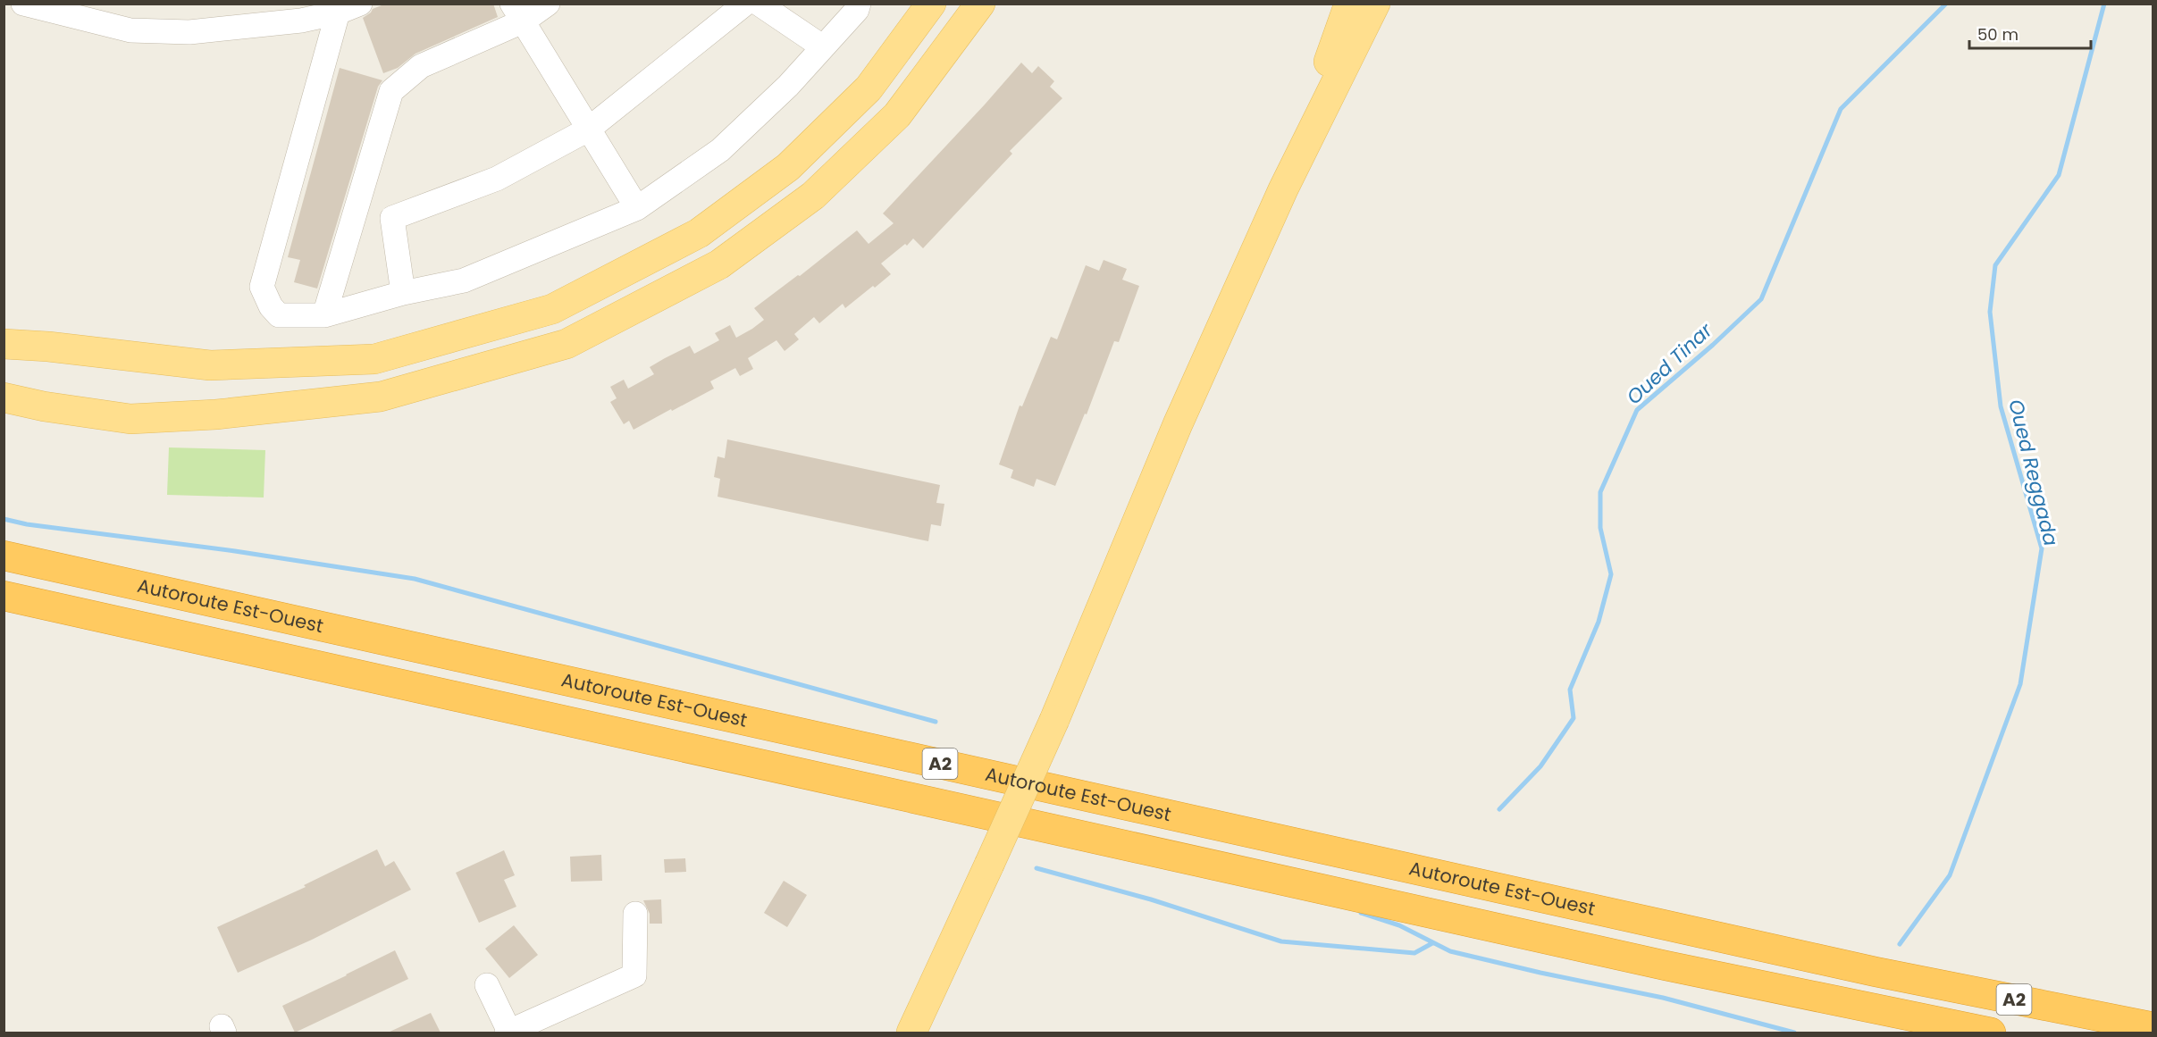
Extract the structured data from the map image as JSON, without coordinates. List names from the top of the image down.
{
  "streets": {
    "highway": ["Autoroute Est-Ouest", "A2"]
  },
  "water": ["Oued Tinar", "Oued Reggada"],
  "scale_bar": "50 m"
}
